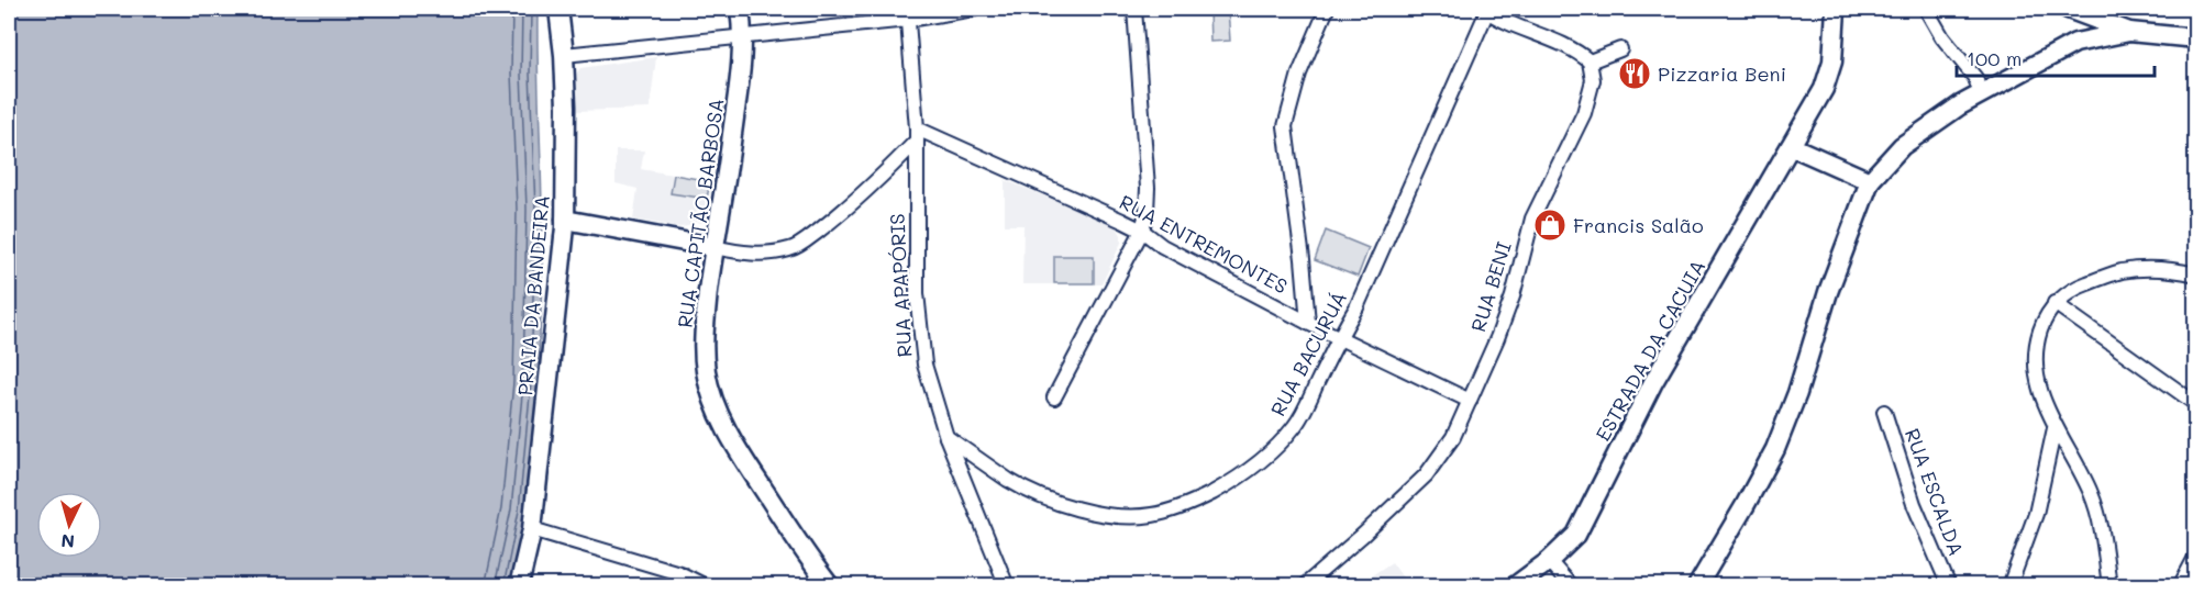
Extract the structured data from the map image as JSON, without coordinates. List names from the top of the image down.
{
  "streets": {
    "main road": ["RUA CAPITÃO BARBOSA", "PRAIA DA BANDEIRA", "ESTRADA DA CACUIA"],
    "street": [
      "RUA ENTREMONTES",
      "RUA APAPÓRIS",
      "RUA BENI",
      "RUA BACURUÁ",
      "RUA ESCALDA"
    ]
  },
  "crossings": [
    ["RUA ENTREMONTES", "RUA APAPÓRIS"],
    ["RUA ENTREMONTES", "RUA BENI"],
    ["RUA ENTREMONTES", "RUA BACURUÁ"],
    ["RUA APAPÓRIS", "RUA BACURUÁ"]
  ],
  "places": {
    "restaurant": ["Pizzaria Beni"],
    "shop": ["Francis Salão"]
  },
  "scale_bar": "100 m",
  "north": "bottom"
}
